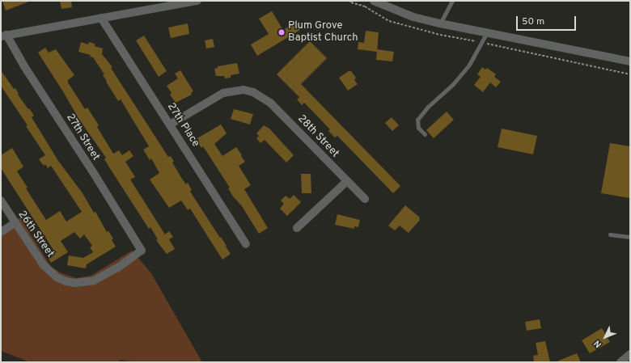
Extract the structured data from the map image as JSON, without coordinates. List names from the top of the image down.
{
  "streets": {
    "street": [
      "27th Place",
      "28th Street",
      "27th Street",
      "26th Street"
    ]
  },
  "crossings": [
    ["27th Place", "28th Street"],
    ["27th Street", "26th Street"]
  ],
  "places": ["Plum Grove Baptist Church"],
  "scale_bar": "50 m",
  "north": "bottom left"
}
